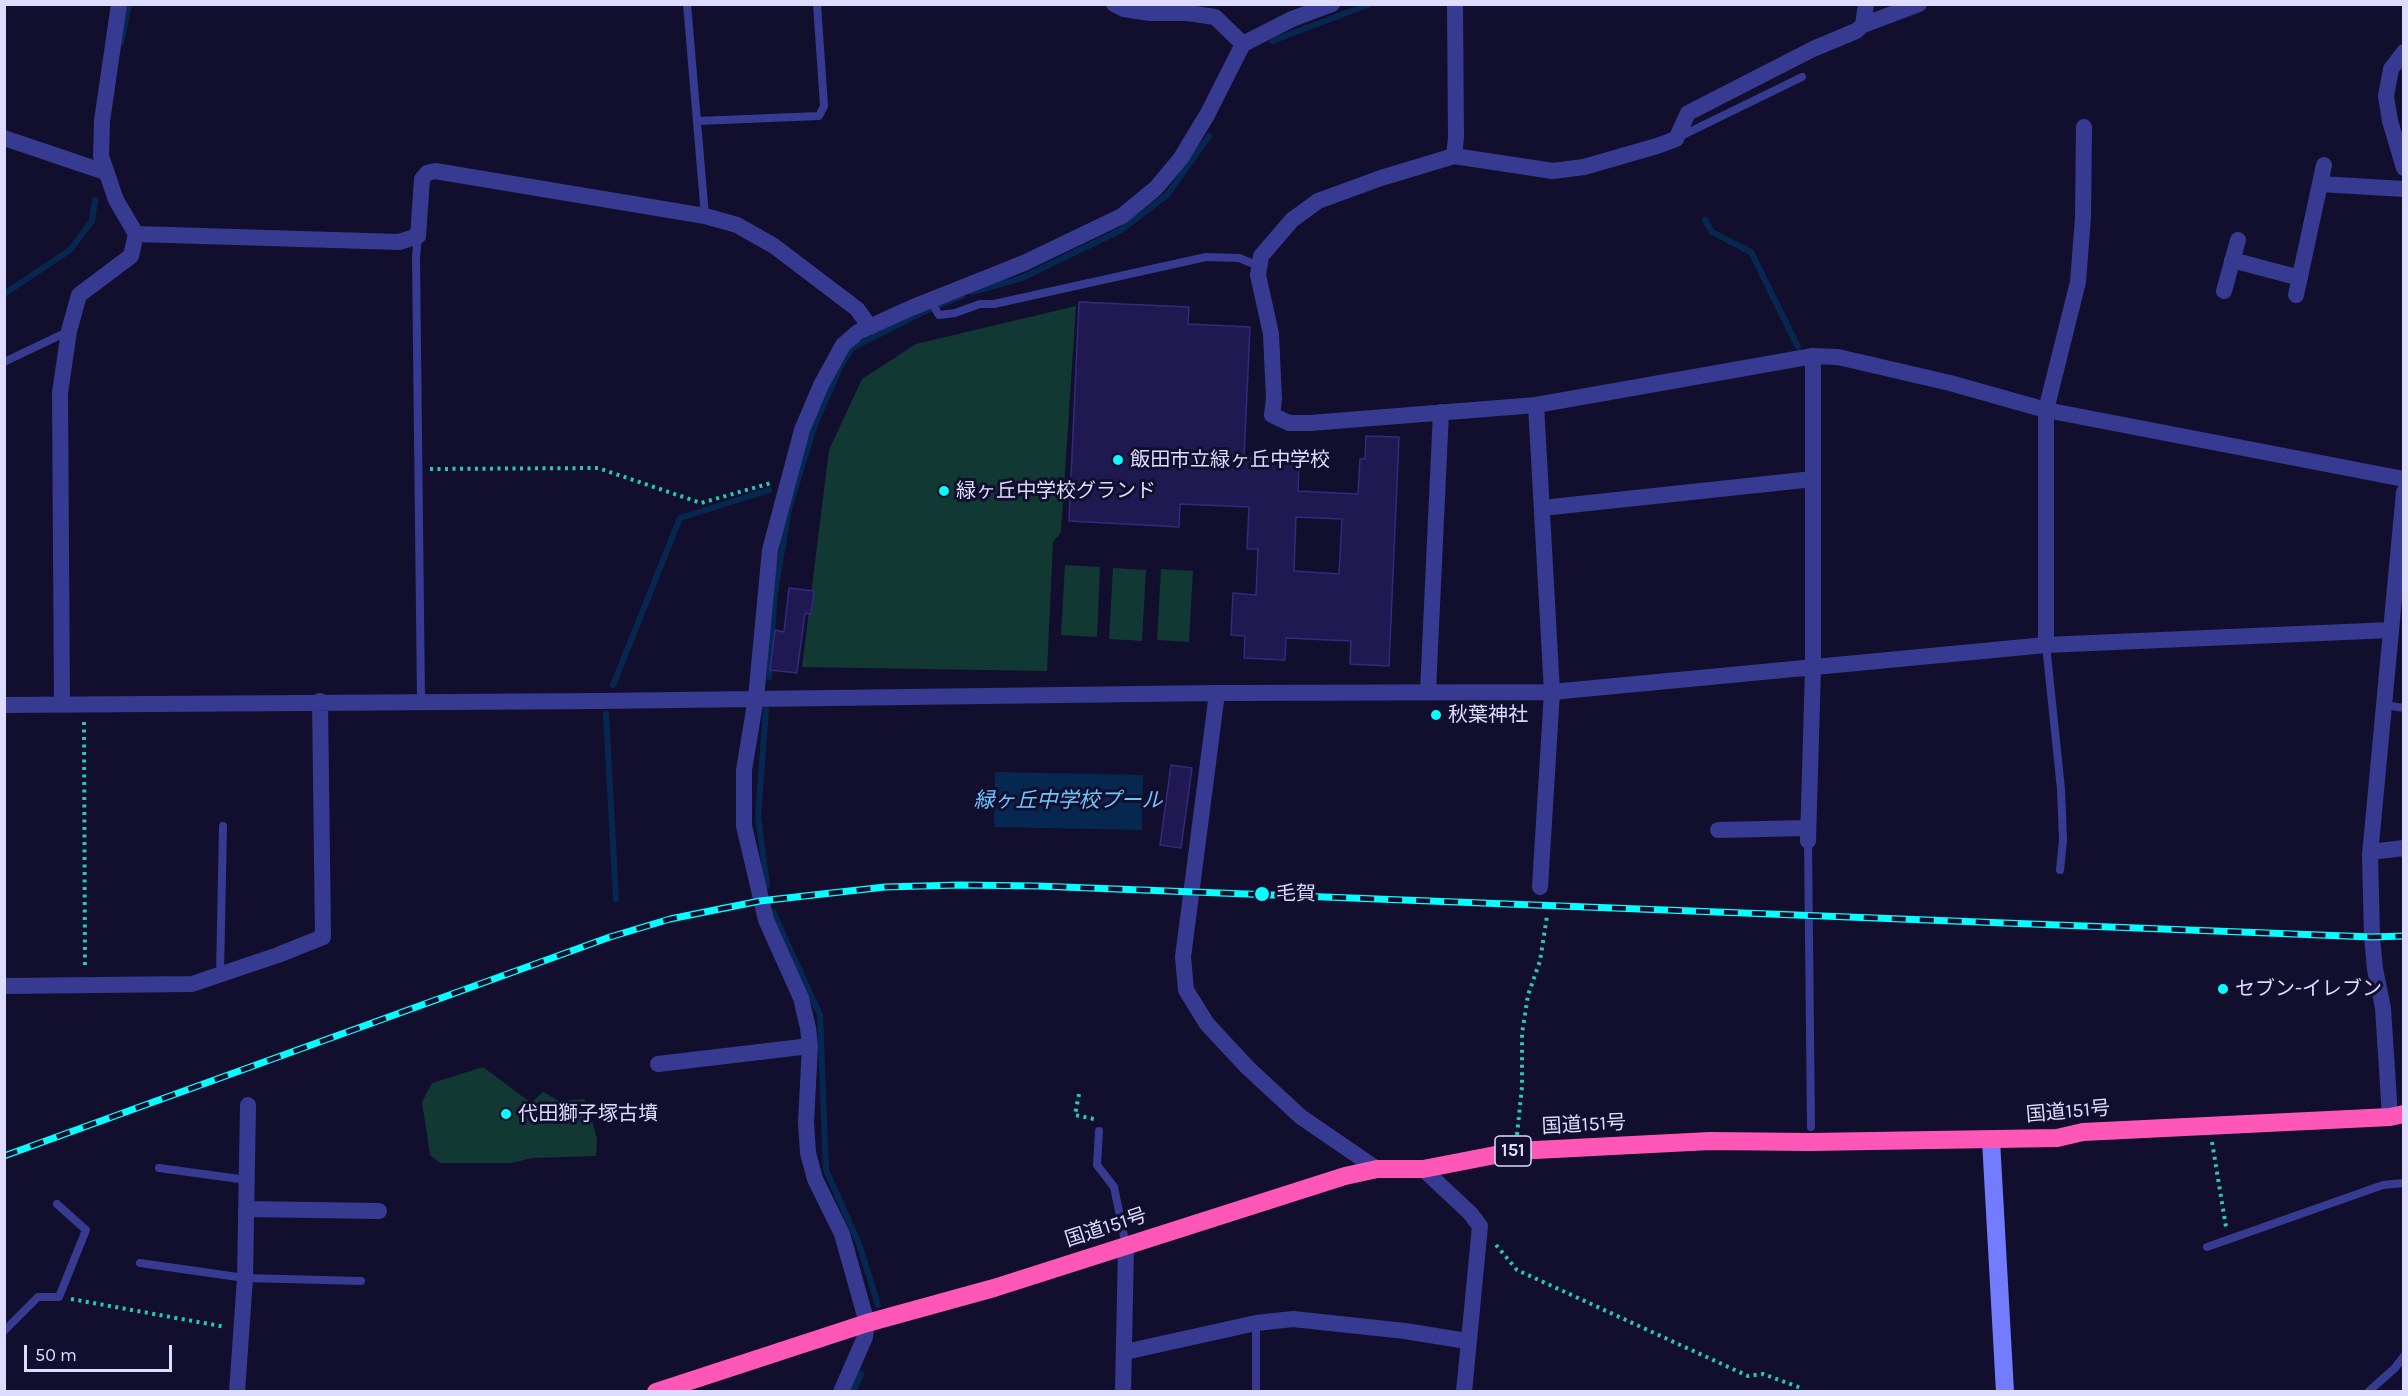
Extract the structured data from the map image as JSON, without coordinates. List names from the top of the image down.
{
  "streets": {
    "highway": ["国道151号", "151"]
  },
  "water": ["緑ヶ丘中学校プール"],
  "places": [
    "飯田市立緑ヶ丘中学校",
    "緑ヶ丘中学校グランド",
    "秋葉神社",
    "毛賀",
    "セブン-イレブン",
    "代田獅子塚古墳"
  ],
  "scale_bar": "50 m"
}
